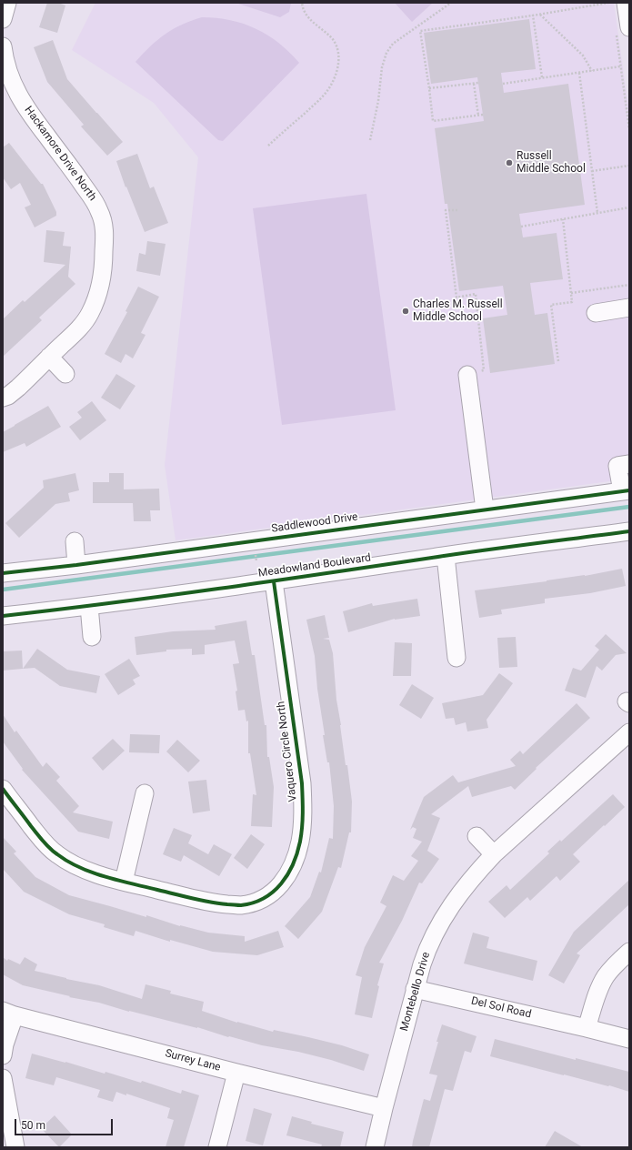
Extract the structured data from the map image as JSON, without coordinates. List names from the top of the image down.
{
  "streets": {
    "street": [
      "Hackamore Drive North",
      "Saddlewood Drive",
      "Meadowland Boulevard",
      "Vaquero Circle North",
      "Montebello Drive",
      "Del Sol Road",
      "Surrey Lane"
    ]
  },
  "crossings": [
    ["Meadowland Boulevard", "Vaquero Circle North"],
    ["Montebello Drive", "Del Sol Road"],
    ["Montebello Drive", "Surrey Lane"]
  ],
  "places": ["Russell Middle School", "Charles M. Russell Middle School"],
  "scale_bar": "50 m"
}
